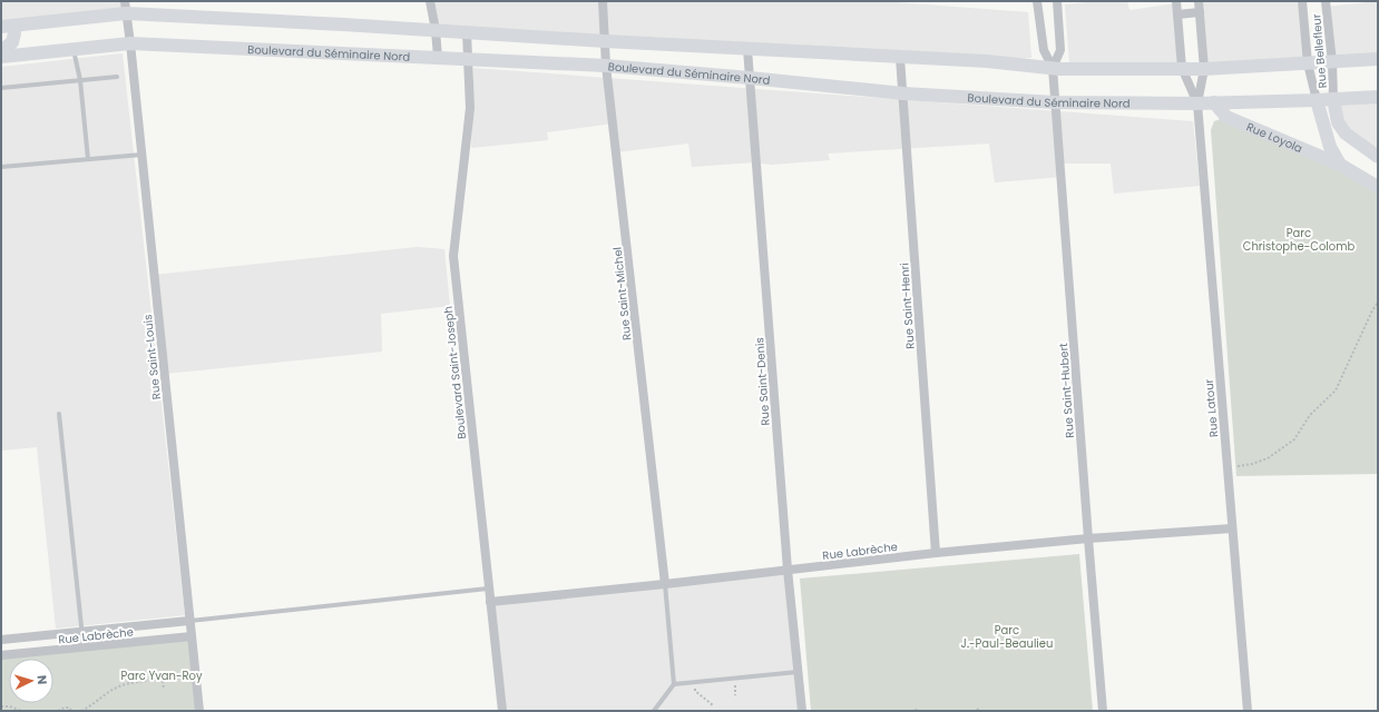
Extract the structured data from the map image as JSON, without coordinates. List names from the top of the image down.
{
  "streets": {
    "main road": ["Boulevard du Séminaire Nord", "Rue Loyola"],
    "street": [
      "Rue Bellefleur",
      "Rue Saint-Michel",
      "Rue Saint-Henri",
      "Rue Saint-Louis",
      "Boulevard Saint-Joseph",
      "Rue Saint-Denis",
      "Rue Saint-Hubert",
      "Rue Latour",
      "Rue Labrèche"
    ]
  },
  "crossings": [
    ["Rue Bellefleur", "Boulevard du Séminaire Nord"],
    ["Boulevard du Séminaire Nord", "Rue Loyola"],
    ["Boulevard du Séminaire Nord", "Rue Saint-Michel"],
    ["Boulevard du Séminaire Nord", "Rue Saint-Henri"],
    ["Boulevard du Séminaire Nord", "Rue Saint-Louis"],
    ["Boulevard du Séminaire Nord", "Boulevard Saint-Joseph"],
    ["Boulevard du Séminaire Nord", "Rue Saint-Denis"],
    ["Boulevard du Séminaire Nord", "Rue Saint-Hubert"],
    ["Boulevard du Séminaire Nord", "Rue Latour"],
    ["Rue Saint-Michel", "Rue Labrèche"],
    ["Rue Saint-Henri", "Rue Labrèche"],
    ["Rue Saint-Louis", "Rue Labrèche"],
    ["Boulevard Saint-Joseph", "Rue Labrèche"],
    ["Rue Saint-Denis", "Rue Labrèche"],
    ["Rue Saint-Hubert", "Rue Labrèche"],
    ["Rue Latour", "Rue Labrèche"]
  ],
  "parks": ["Parc Christophe-Colomb", "Parc J.-Paul-Beaulieu", "Parc Yvan-Roy"],
  "north": "right"
}
